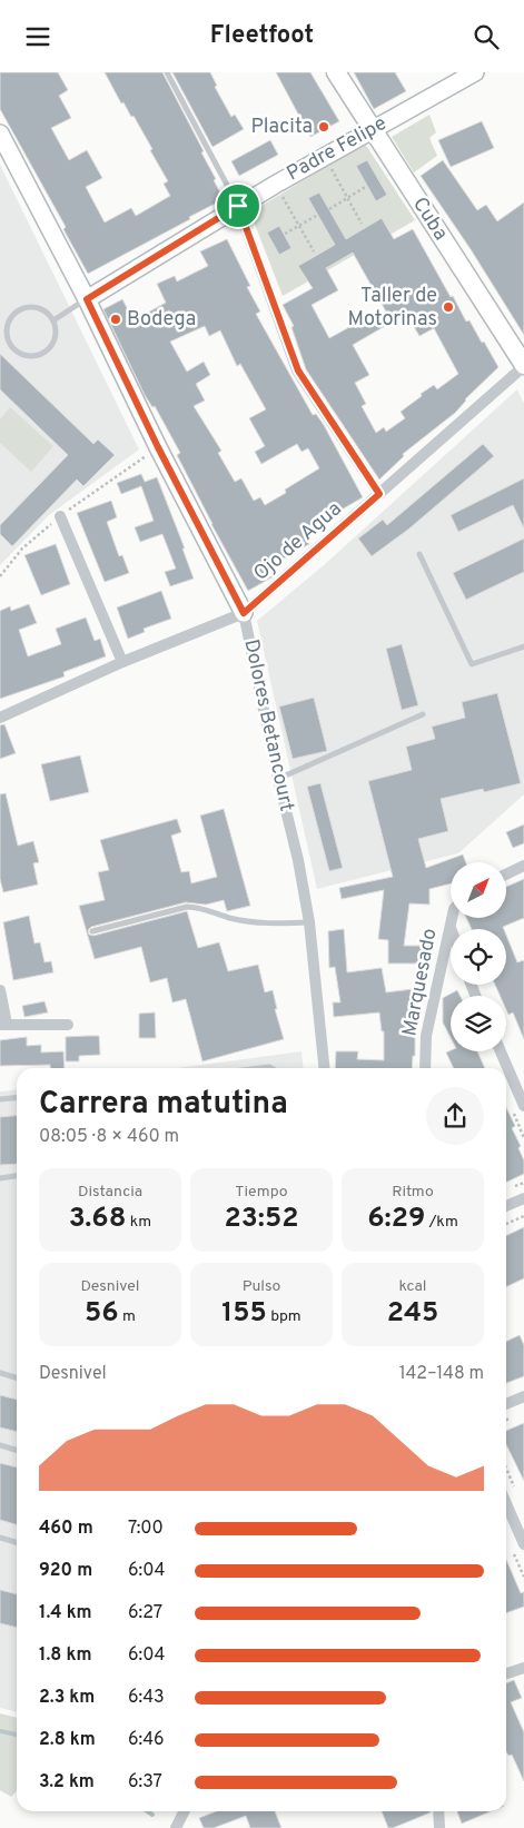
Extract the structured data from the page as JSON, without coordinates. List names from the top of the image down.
{
  "streets": {
    "main road": ["Cuba"],
    "street": [
      "Padre Felipe",
      "Ojo de Agua",
      "Dolores Betancourt",
      "Marquesado"
    ]
  },
  "crossings": [
    ["Padre Felipe", "Cuba"],
    ["Padre Felipe", "Dolores Betancourt"],
    ["Cuba", "Ojo de Agua"],
    ["Ojo de Agua", "Dolores Betancourt"]
  ],
  "places": ["Placita", "Taller de Motorinas", "Bodega"],
  "north": "top right",
  "page": {
    "header": "Fleetfoot",
    "heading": ["Carrera matutina", "08:05 · 8 × 460 m"],
    "stats": [
      ["Distancia", "3.68 km"],
      ["Tiempo", "23:52"],
      ["Ritmo", "6:29 /km"],
      ["Desnivel", "56 m"],
      ["Pulso", "155 bpm"],
      ["kcal", "245"]
    ],
    "chart": ["Desnivel", "142–148 m"],
    "list": [
      {
        "name": "460 m",
        "note": "7:00"
      },
      {
        "name": "920 m",
        "note": "6:04"
      },
      {
        "name": "1.4 km",
        "note": "6:27"
      },
      {
        "name": "1.8 km",
        "note": "6:04"
      },
      {
        "name": "2.3 km",
        "note": "6:43"
      },
      {
        "name": "2.8 km",
        "note": "6:46"
      },
      {
        "name": "3.2 km",
        "note": "6:37"
      }
    ]
  }
}
